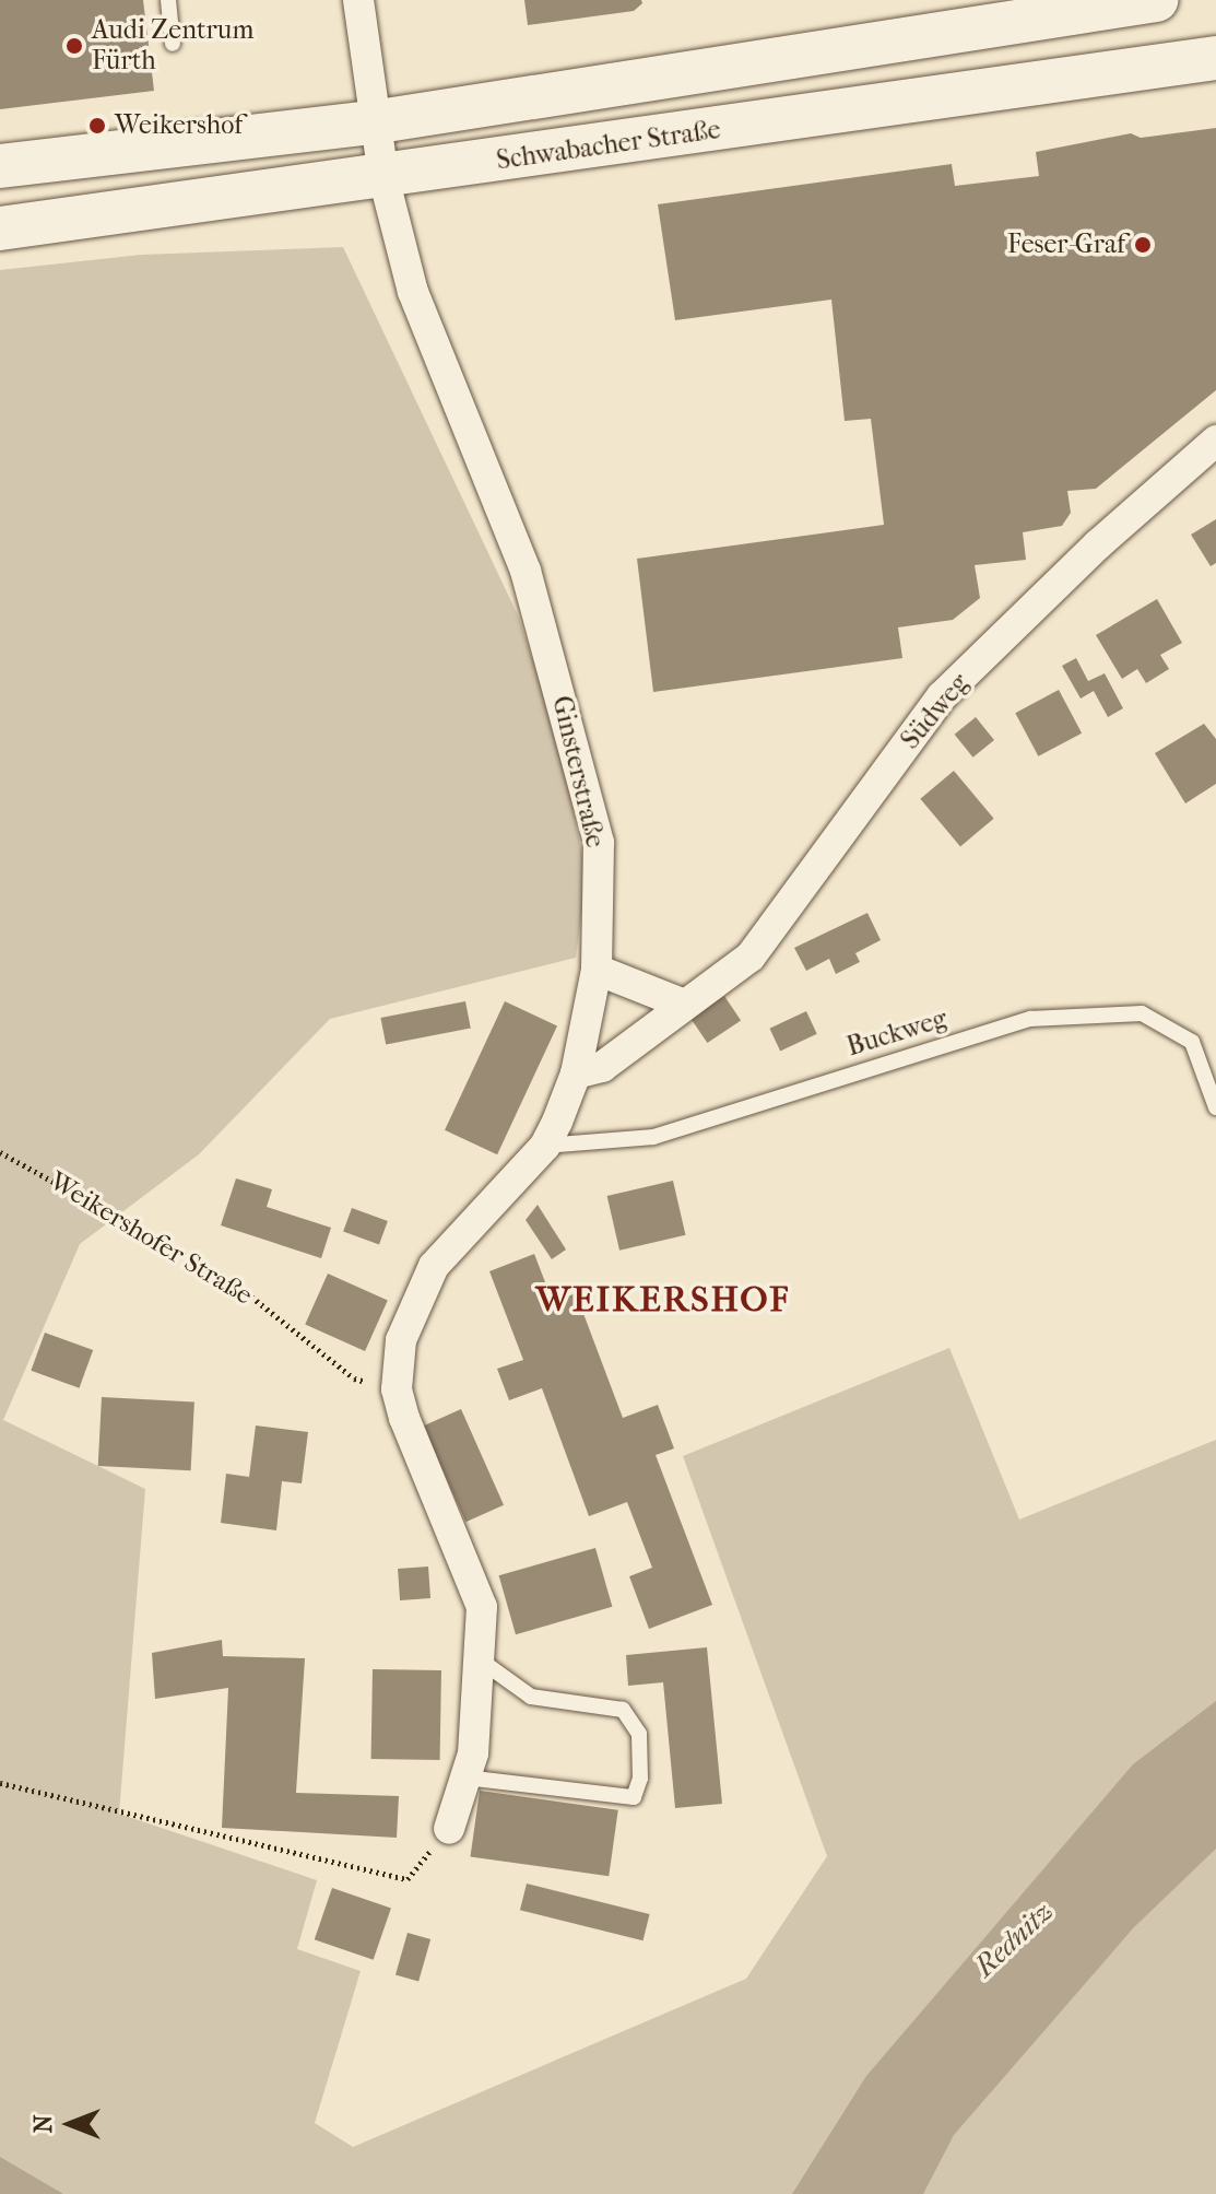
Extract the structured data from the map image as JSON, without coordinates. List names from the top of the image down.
{
  "streets": {
    "main road": ["Schwabacher Straße"],
    "street": ["Südweg", "Ginsterstraße"],
    "lane": ["Buckweg"],
    "path": ["Weikershofer Straße"]
  },
  "crossings": [
    ["Schwabacher Straße", "Ginsterstraße"],
    ["Südweg", "Ginsterstraße"],
    ["Ginsterstraße", "Buckweg"],
    ["Ginsterstraße", "Weikershofer Straße"]
  ],
  "districts": ["WEIKERSHOF"],
  "water": ["Rednitz"],
  "places": ["Audi Zentrum Fürth", "Weikershof", "Feser-Graf"],
  "north": "left"
}
